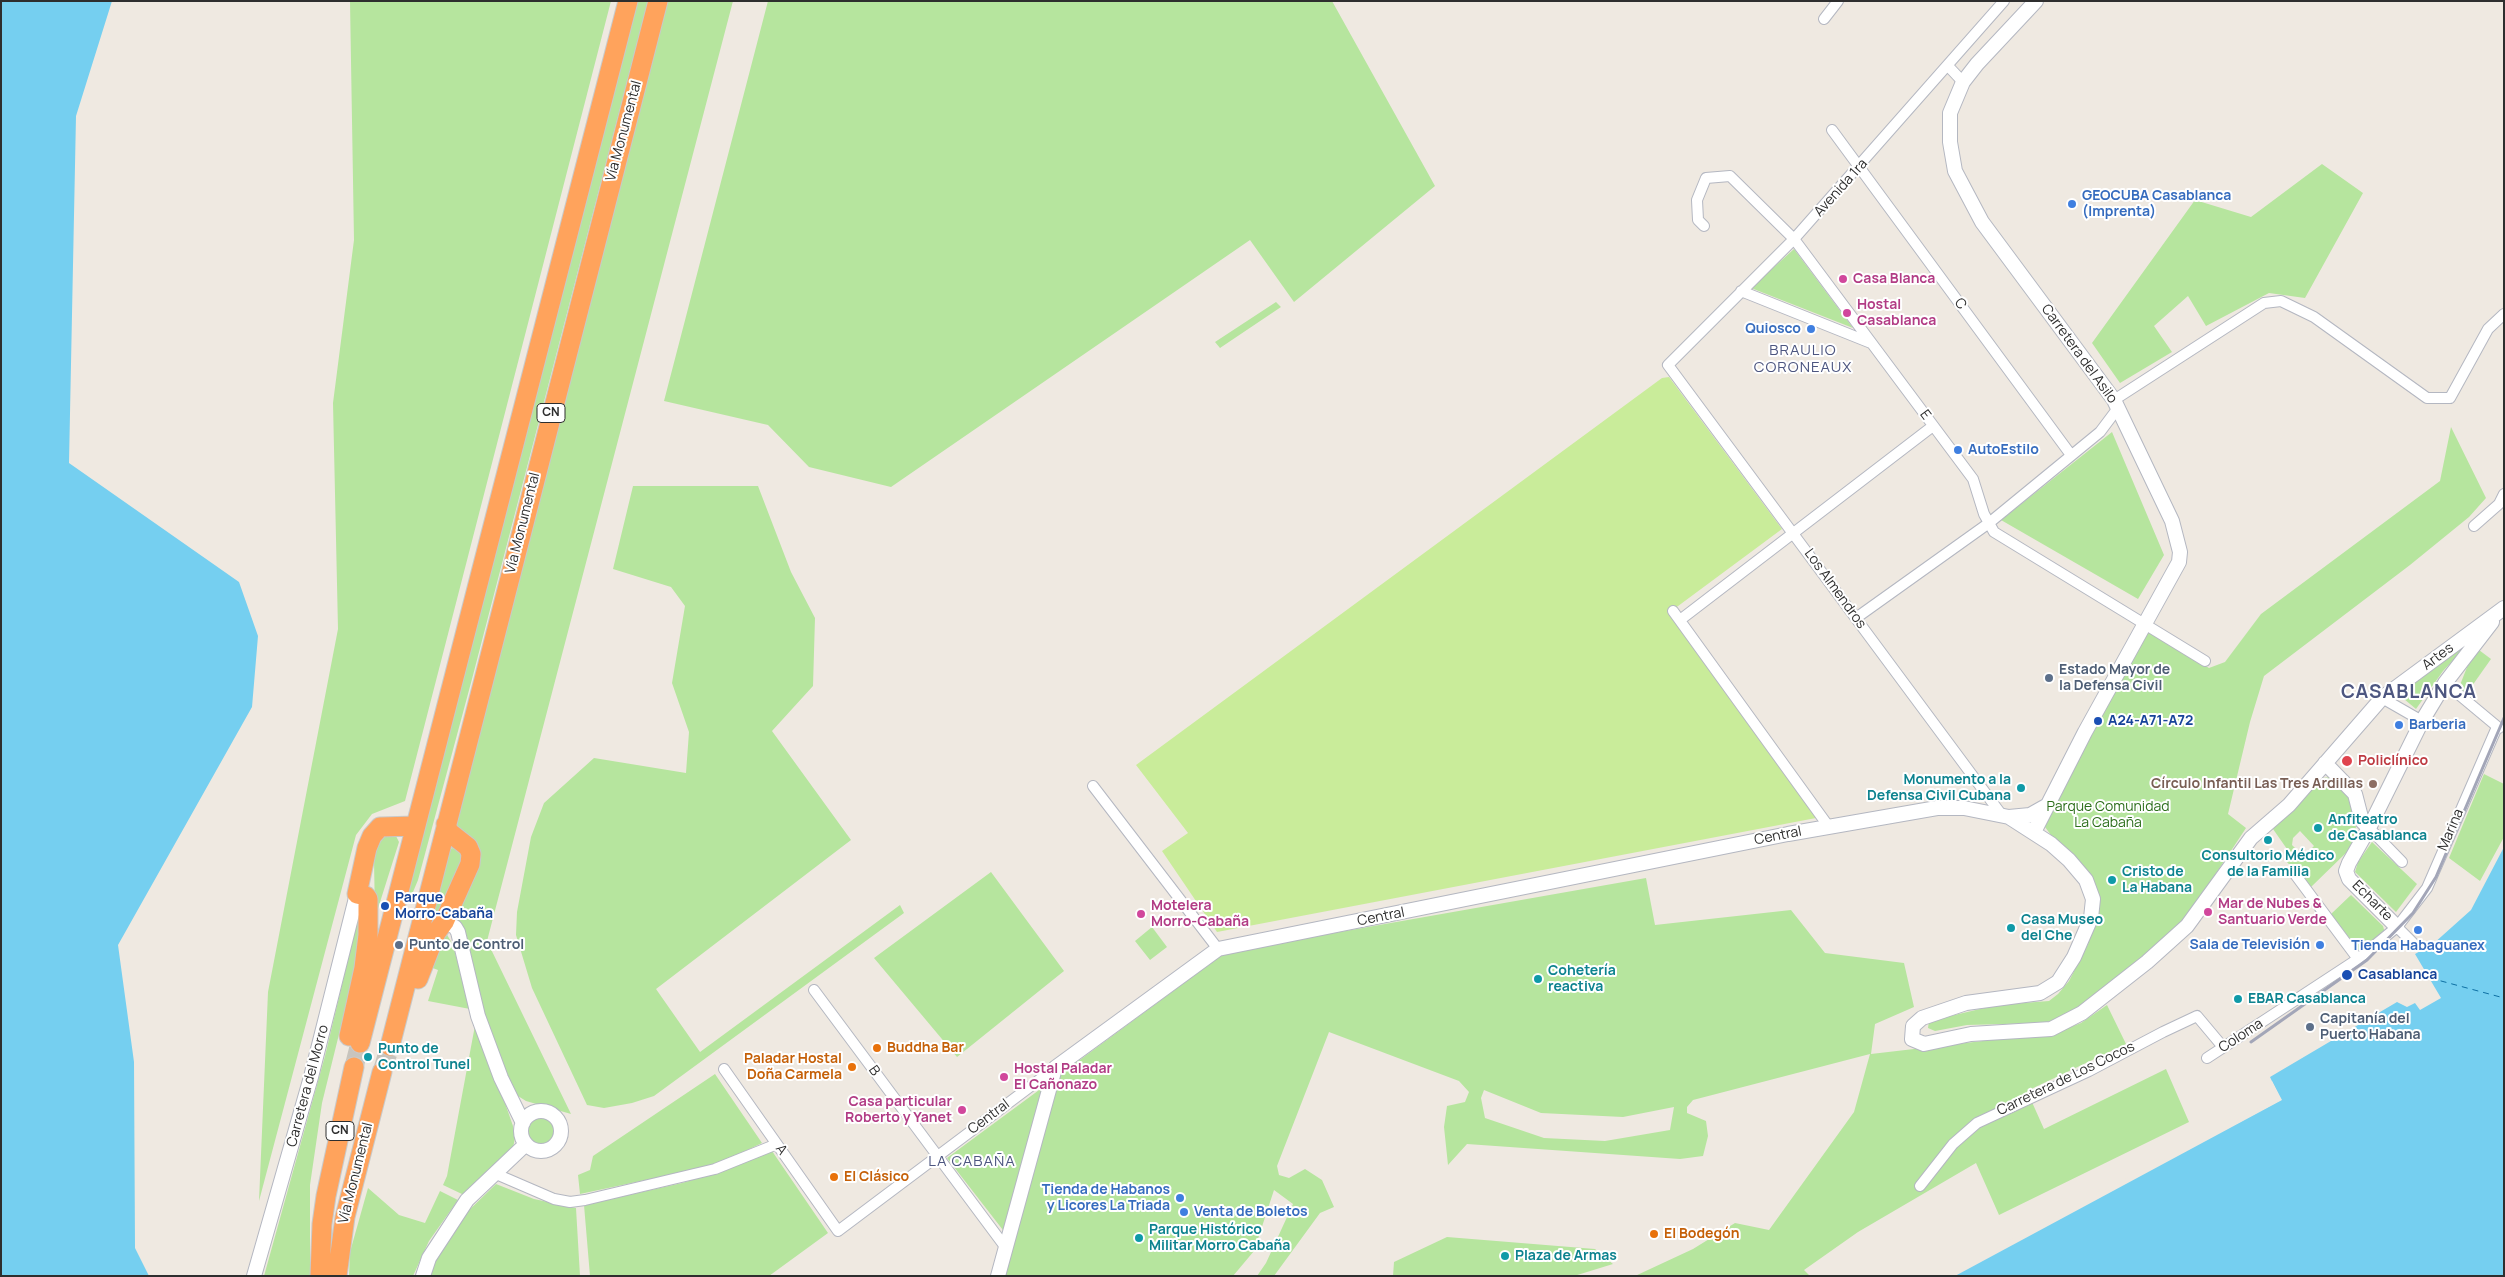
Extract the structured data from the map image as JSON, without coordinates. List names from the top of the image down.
{
  "streets": {
    "highway": ["Vía Monumental", "CN"],
    "street": [
      "Avenida 1ra",
      "C",
      "Carretera del Asilo",
      "E",
      "Los Almendros",
      "Artes",
      "Marina",
      "Central",
      "Echarte",
      "Coloma",
      "B",
      "Carretera de Los Cocos",
      "Carretera del Morro",
      "A"
    ]
  },
  "crossings": [
    ["Vía Monumental", "Carretera del Morro"],
    ["Avenida 1ra", "C"],
    ["Avenida 1ra", "E"],
    ["Avenida 1ra", "Los Almendros"],
    ["Carretera del Asilo", "E"],
    ["Los Almendros", "Central"],
    ["Marina", "Echarte"],
    ["Marina", "Coloma"],
    ["Central", "B"],
    ["Central", "A"],
    ["Echarte", "Coloma"],
    ["Coloma", "Carretera de Los Cocos"]
  ],
  "districts": ["BRAULIO CORONEAUX", "CASABLANCA", "LA CABAÑA"],
  "parks": ["Parque Comunidad La Cabaña"],
  "places": [
    "GEOCUBA Casablanca (Imprenta)",
    "Casa Blanca",
    "Hostal Casablanca",
    "Quiosco",
    "AutoEstilo",
    "Estado Mayor de la Defensa Civil",
    "A24-A71-A72",
    "Barberia",
    "Policlínico",
    "Círculo Infantil Las Tres Ardillas",
    "Monumento a la Defensa Civil Cubana",
    "Anfiteatro de Casablanca",
    "Consultorio Médico de la Familia",
    "Cristo de La Habana",
    "Parque Morro-Cabaña",
    "Mar de Nubes & Santuario Verde",
    "Motelera Morro-Cabaña",
    "Casa Museo del Che",
    "Tienda Habaguanex",
    "Punto de Control",
    "Sala de Televisión",
    "Casablanca",
    "Cohetería reactiva",
    "EBAR Casablanca",
    "Capitanía del Puerto Habana",
    "Buddha Bar",
    "Punto de Control Tunel",
    "Paladar Hostal Doña Carmela",
    "Hostal Paladar El Cañonazo",
    "Casa particular Roberto y Yanet",
    "El Clásico",
    "Tienda de Habanos y Licores La Triada",
    "Venta de Boletos",
    "El Bodegón",
    "Parque Histórico Militar Morro Cabaña",
    "Plaza de Armas"
  ]
}
